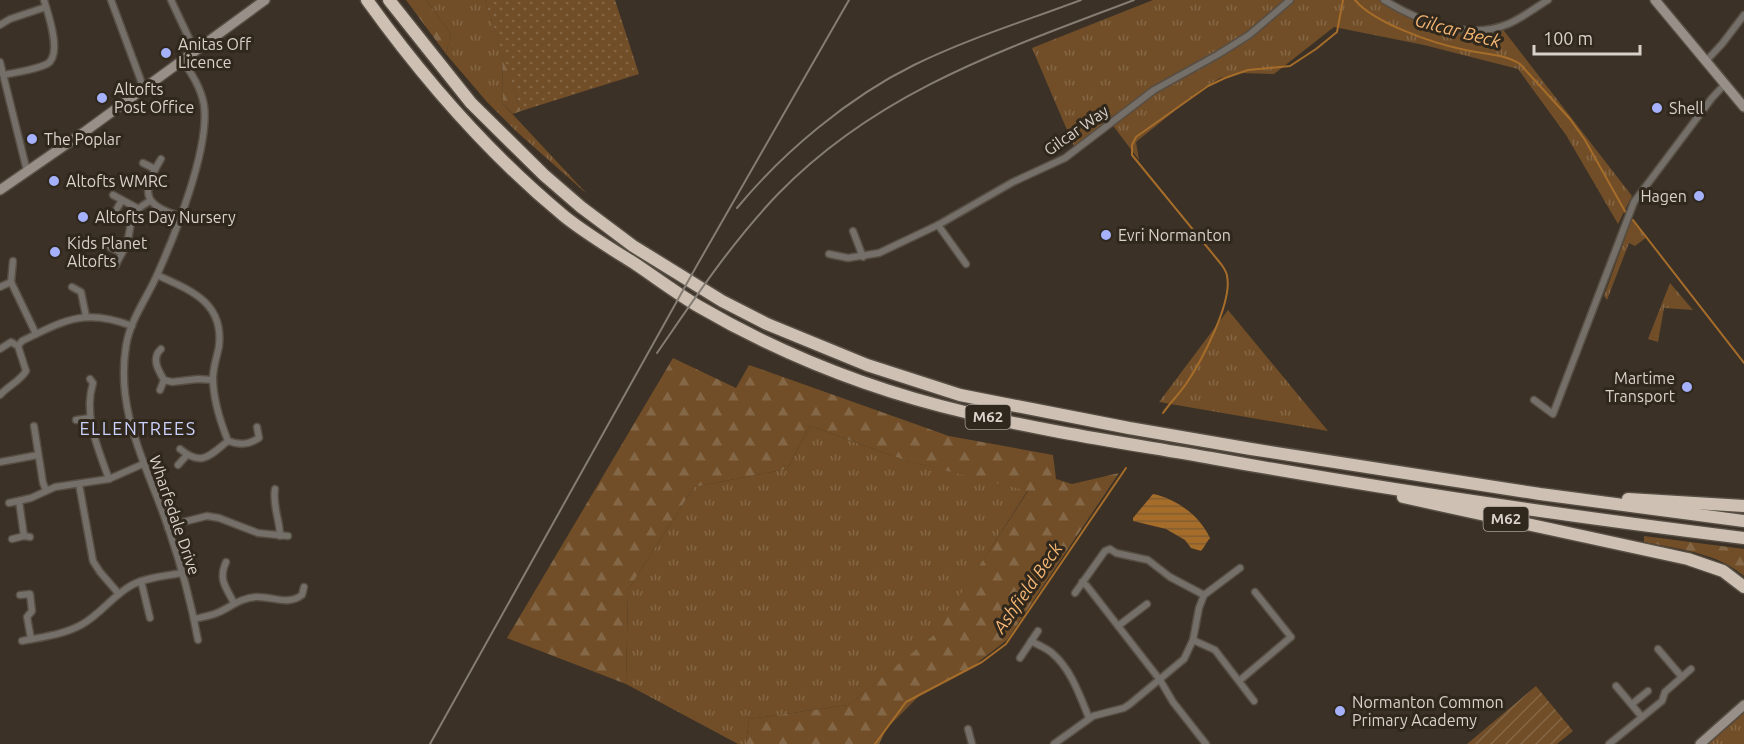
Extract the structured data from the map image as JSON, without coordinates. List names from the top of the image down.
{
  "streets": {
    "highway": ["M62"],
    "street": ["Gilcar Way", "Wharfedale Drive"]
  },
  "districts": ["ELLENTREES"],
  "water": ["Gilcar Beck", "Ashfield Beck"],
  "places": [
    "Anitas Off Licence",
    "Altofts Post Office",
    "Shell",
    "The Poplar",
    "Altofts WMRC",
    "Hagen",
    "Altofts Day Nursery",
    "Evri Normanton",
    "Kids Planet Altofts",
    "Martime Transport",
    "Normanton Common Primary Academy"
  ],
  "scale_bar": "100 m"
}
